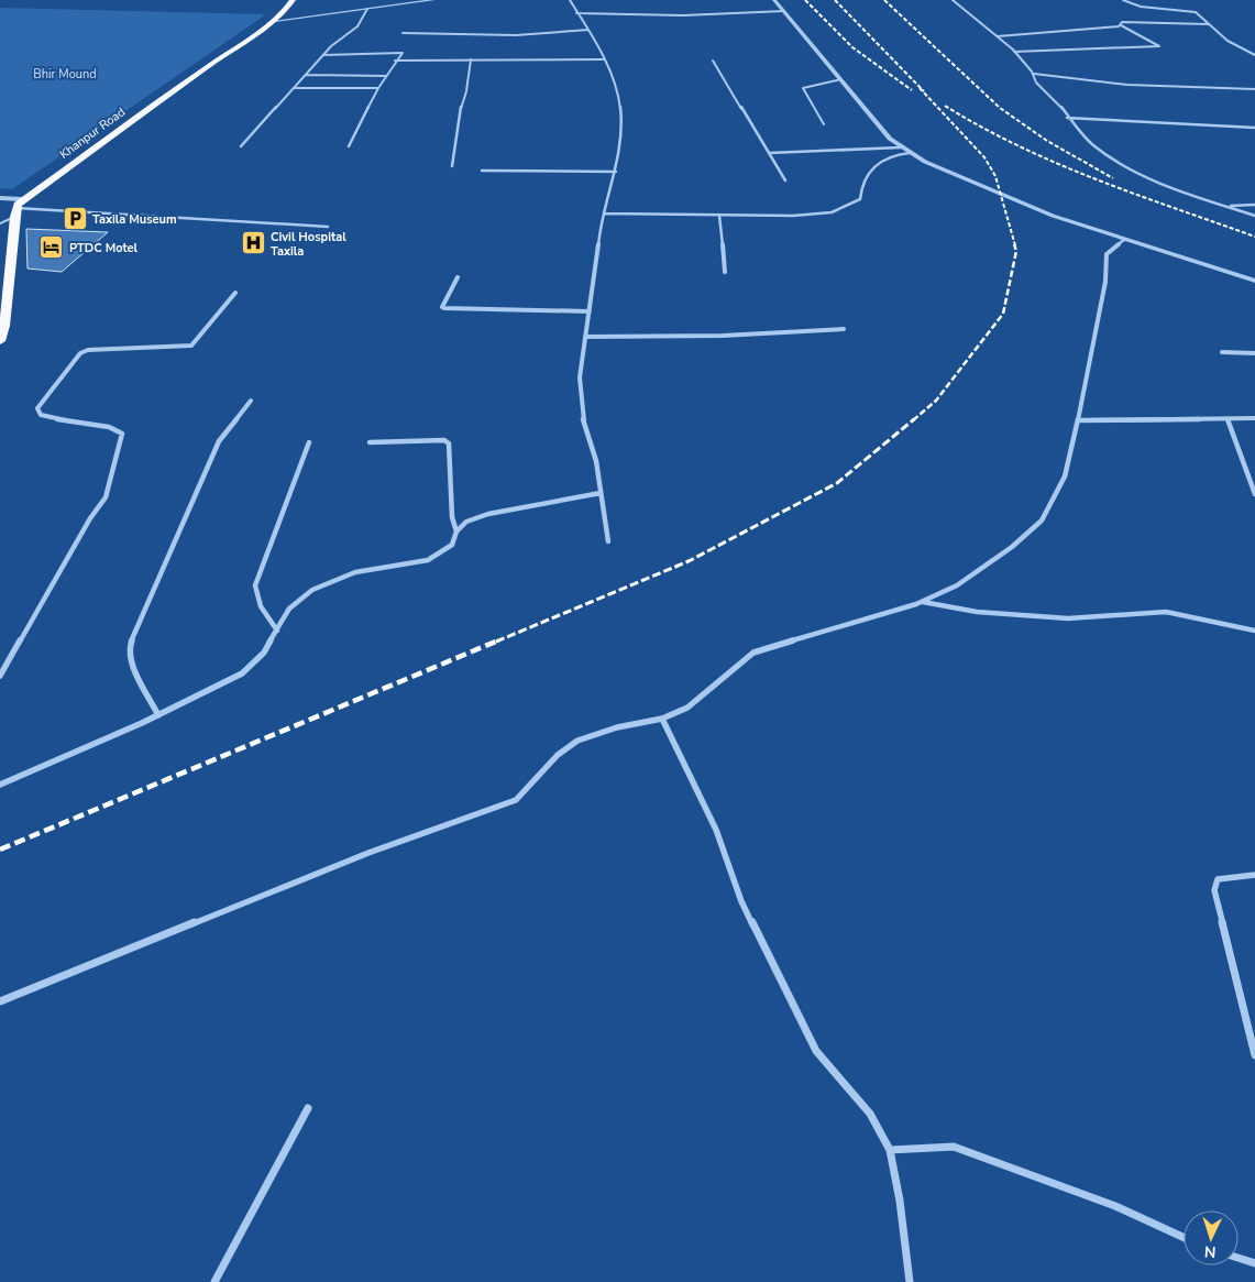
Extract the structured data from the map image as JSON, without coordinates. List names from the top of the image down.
{
  "streets": {
    "highway": ["Khanpur Road"]
  },
  "parks": ["Bhir Mound"],
  "places": {
    "parking": ["Taxila Museum"],
    "hospital": ["Civil Hospital Taxila"],
    "hotel": ["PTDC Motel"]
  },
  "north": "bottom"
}
